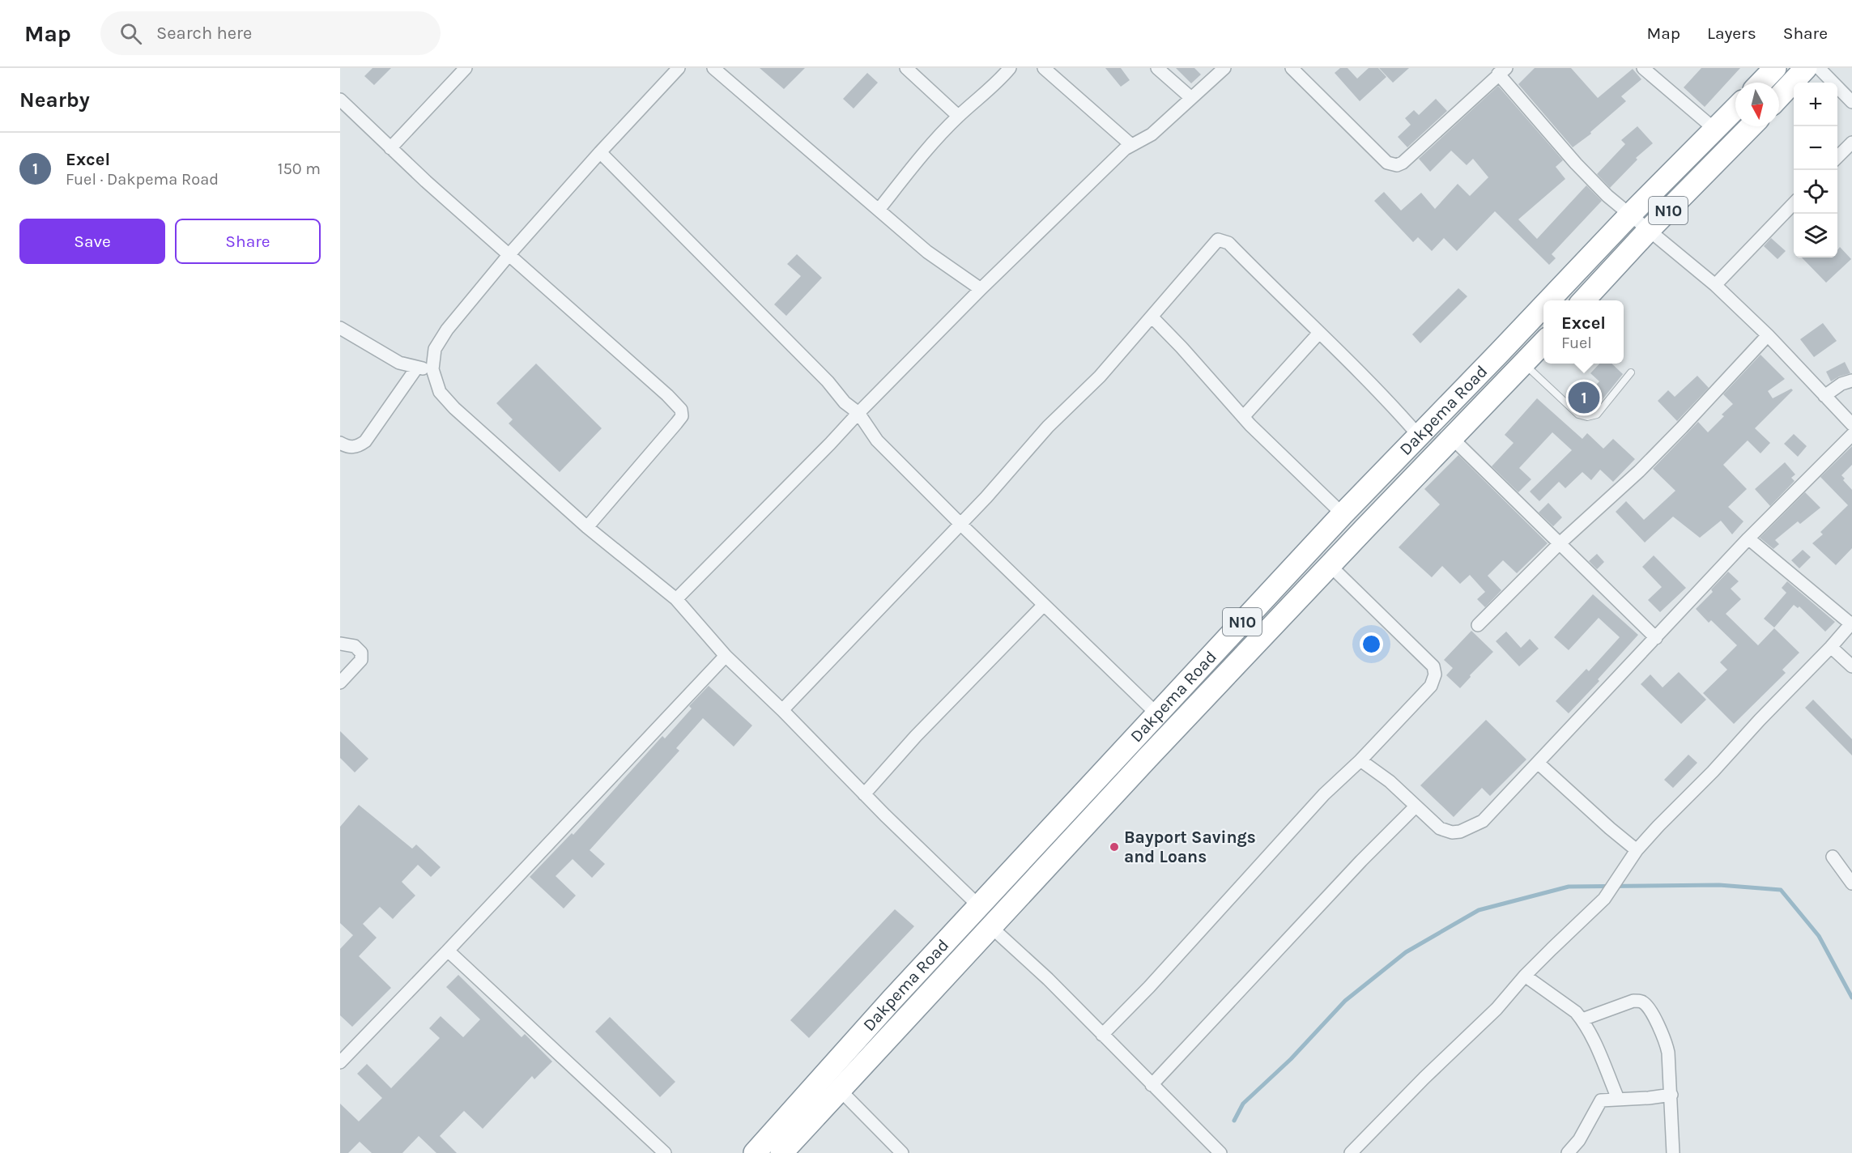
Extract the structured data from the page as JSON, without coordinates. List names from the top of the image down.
{
  "streets": {
    "highway": ["N10", "Dakpema Road"]
  },
  "places": ["Bayport Savings and Loans"],
  "north": "bottom",
  "page": {
    "header": "Map",
    "search": "Search here",
    "nav": ["Map", "Layers", "Share"],
    "heading": "Nearby",
    "map_buttons": ["+", "−"],
    "list": [
      {
        "mark": "1",
        "name": "Excel",
        "note": "Fuel · Dakpema Road",
        "value": "150 m"
      }
    ],
    "buttons": ["Save", "Share"],
    "popup": ["Excel", "Fuel"],
    "pins": "1"
  }
}
